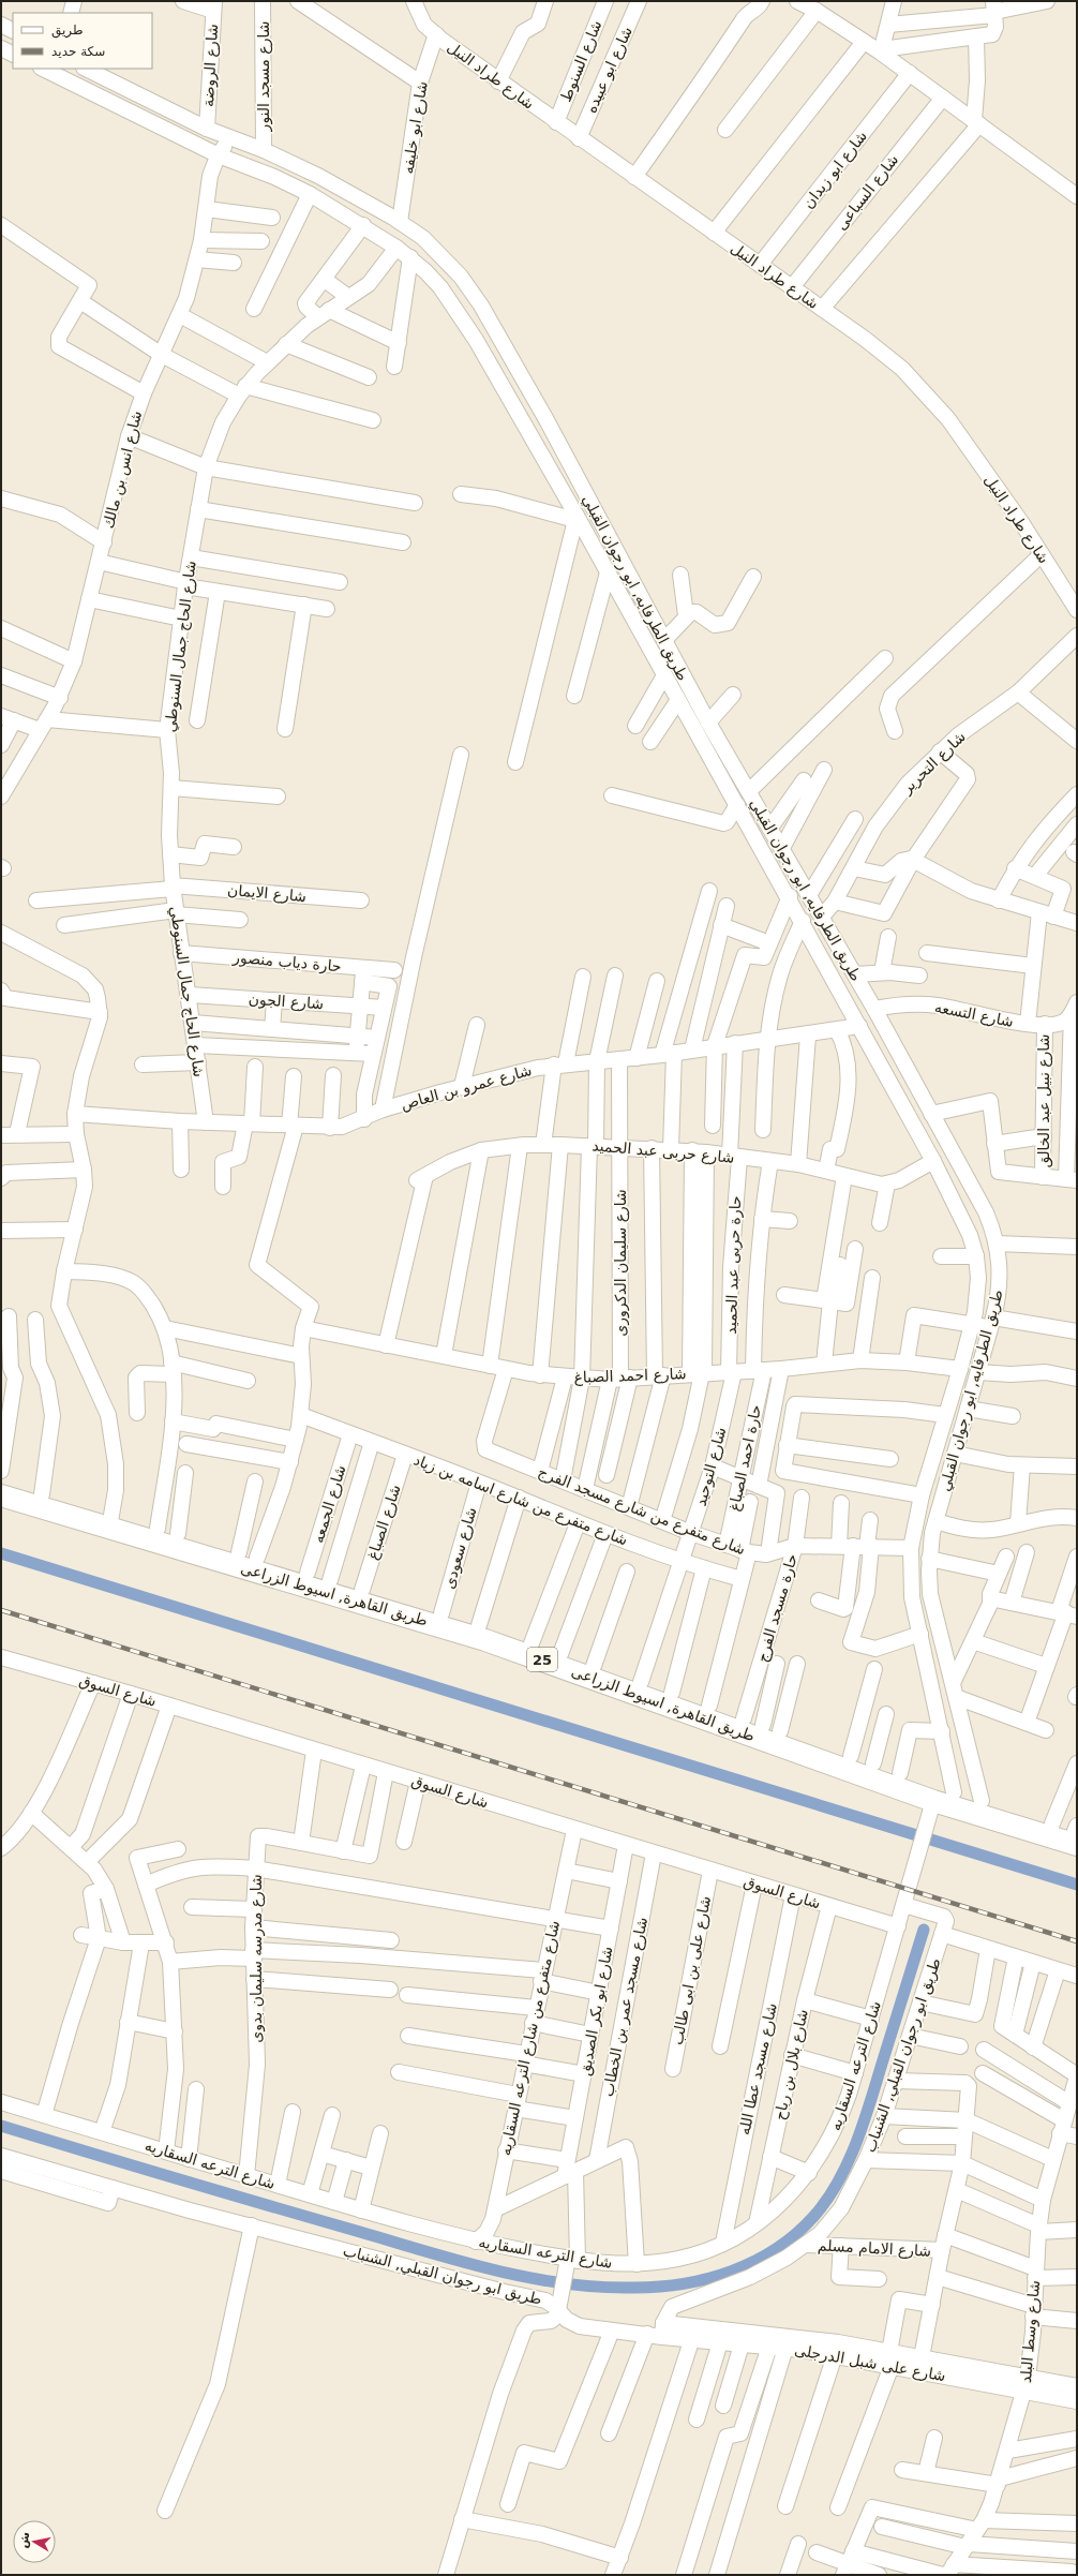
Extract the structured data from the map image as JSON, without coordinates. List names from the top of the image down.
{
  "streets": {
    "highway": ["طريق القاهرة, اسيوط الزراعى", "25"],
    "street": [
      "شارع السنوط",
      "شارع الروضة",
      "شارع ابو عبيده",
      "شارع طراد النيل",
      "شارع مسجد النور",
      "شارع ابو خليفه",
      "شارع ابو زيدان",
      "شارع السباعى",
      "شارع انس بن مالك",
      "طريق الطرفايه, ابو رجوان القبلي",
      "شارع الحاج جمال السنوطي",
      "شارع التحرير",
      "شارع الايمان",
      "حارة دياب منصور",
      "شارع الجون",
      "شارع التسعه",
      "شارع عمرو بن العاص",
      "شارع نبيل عبد الخالق",
      "شارع حربى عبد الحميد",
      "شارع سليمان الدكرورى",
      "حارة حربى عبد الحميد",
      "شارع احمد الصباغ",
      "حارة احمد الصباغ",
      "شارع التوحيد",
      "شارع متفرع من شارع اسامه بن زياد",
      "شارع الجمعه",
      "شارع متفرع من شارع مسجد الفرج",
      "شارع الصباغ",
      "شارع سعودى",
      "حارة مسجد الفرج",
      "شارع السوق",
      "شارع مدرسه سليمان بدوى",
      "شارع على بن ابى طالب",
      "شارع مسجد عمر بن الخطاب",
      "شارع ابو بكر الصديق",
      "شارع متفرع من شارع الترعه السقاريه",
      "طريق ابو رجوان القبلي, الشنباب",
      "شارع بلال بن رباح",
      "شارع الترعه السقاريه",
      "شارع مسجد عطا الله",
      "شارع الامام مسلم",
      "شارع وسط البلد",
      "شارع على شبل الدرجلى"
    ]
  },
  "crossings": [
    ["شارع السنوط", "شارع طراد النيل"],
    ["شارع الروضة", "طريق الطرفايه, ابو رجوان القبلي"],
    ["شارع ابو عبيده", "شارع طراد النيل"],
    ["شارع طراد النيل", "شارع ابو خليفه"],
    ["شارع طراد النيل", "شارع ابو زيدان"],
    ["شارع طراد النيل", "شارع السباعى"],
    ["شارع مسجد النور", "طريق الطرفايه, ابو رجوان القبلي"],
    ["شارع ابو خليفه", "طريق الطرفايه, ابو رجوان القبلي"],
    ["شارع انس بن مالك", "طريق الطرفايه, ابو رجوان القبلي"],
    ["طريق الطرفايه, ابو رجوان القبلي", "شارع الحاج جمال السنوطي"],
    ["طريق الطرفايه, ابو رجوان القبلي", "شارع التحرير"],
    ["طريق الطرفايه, ابو رجوان القبلي", "شارع التسعه"],
    ["طريق الطرفايه, ابو رجوان القبلي", "شارع عمرو بن العاص"],
    ["طريق الطرفايه, ابو رجوان القبلي", "شارع احمد الصباغ"],
    ["طريق الطرفايه, ابو رجوان القبلي", "شارع متفرع من شارع مسجد الفرج"],
    ["طريق الطرفايه, ابو رجوان القبلي", "طريق القاهرة, اسيوط الزراعى"],
    ["شارع الحاج جمال السنوطي", "شارع الايمان"],
    ["شارع الحاج جمال السنوطي", "حارة دياب منصور"],
    ["شارع الحاج جمال السنوطي", "شارع الجون"],
    ["شارع الحاج جمال السنوطي", "شارع عمرو بن العاص"],
    ["شارع التسعه", "شارع نبيل عبد الخالق"],
    ["شارع عمرو بن العاص", "شارع سليمان الدكرورى"],
    ["شارع عمرو بن العاص", "حارة حربى عبد الحميد"],
    ["شارع حربى عبد الحميد", "شارع سليمان الدكرورى"],
    ["شارع حربى عبد الحميد", "حارة حربى عبد الحميد"],
    ["شارع حربى عبد الحميد", "شارع احمد الصباغ"],
    ["شارع حربى عبد الحميد", "حارة احمد الصباغ"],
    ["شارع سليمان الدكرورى", "شارع احمد الصباغ"],
    ["حارة حربى عبد الحميد", "شارع احمد الصباغ"],
    ["حارة حربى عبد الحميد", "شارع التوحيد"],
    ["شارع احمد الصباغ", "حارة احمد الصباغ"],
    ["شارع احمد الصباغ", "شارع التوحيد"],
    ["شارع احمد الصباغ", "شارع متفرع من شارع مسجد الفرج"],
    ["حارة احمد الصباغ", "شارع متفرع من شارع مسجد الفرج"],
    ["شارع التوحيد", "شارع متفرع من شارع اسامه بن زياد"],
    ["شارع التوحيد", "شارع متفرع من شارع مسجد الفرج"],
    ["شارع التوحيد", "طريق القاهرة, اسيوط الزراعى"],
    ["شارع متفرع من شارع اسامه بن زياد", "شارع الجمعه"],
    ["شارع متفرع من شارع اسامه بن زياد", "شارع الصباغ"],
    ["شارع متفرع من شارع اسامه بن زياد", "شارع سعودى"],
    ["شارع الجمعه", "طريق القاهرة, اسيوط الزراعى"],
    ["شارع متفرع من شارع مسجد الفرج", "حارة مسجد الفرج"],
    ["شارع الصباغ", "طريق القاهرة, اسيوط الزراعى"],
    ["شارع سعودى", "طريق القاهرة, اسيوط الزراعى"],
    ["طريق القاهرة, اسيوط الزراعى", "حارة مسجد الفرج"],
    ["طريق القاهرة, اسيوط الزراعى", "شارع الترعه السقاريه"],
    ["شارع السوق", "شارع مدرسه سليمان بدوى"],
    ["شارع السوق", "شارع على بن ابى طالب"],
    ["شارع السوق", "شارع مسجد عمر بن الخطاب"],
    ["شارع السوق", "شارع ابو بكر الصديق"],
    ["شارع السوق", "شارع متفرع من شارع الترعه السقاريه"],
    ["شارع السوق", "شارع بلال بن رباح"],
    ["شارع السوق", "شارع الترعه السقاريه"],
    ["شارع السوق", "شارع مسجد عطا الله"],
    ["شارع مدرسه سليمان بدوى", "شارع الترعه السقاريه"],
    ["شارع ابو بكر الصديق", "طريق ابو رجوان القبلي, الشنباب"],
    ["شارع ابو بكر الصديق", "شارع الترعه السقاريه"],
    ["شارع متفرع من شارع الترعه السقاريه", "شارع الترعه السقاريه"],
    ["طريق ابو رجوان القبلي, الشنباب", "شارع الترعه السقاريه"],
    ["طريق ابو رجوان القبلي, الشنباب", "شارع الامام مسلم"],
    ["طريق ابو رجوان القبلي, الشنباب", "شارع على شبل الدرجلى"],
    ["شارع بلال بن رباح", "شارع الترعه السقاريه"],
    ["شارع الترعه السقاريه", "شارع مسجد عطا الله"],
    ["شارع وسط البلد", "شارع على شبل الدرجلى"]
  ],
  "legend": ["طريق", "سكة حديد"],
  "north": "left"
}
